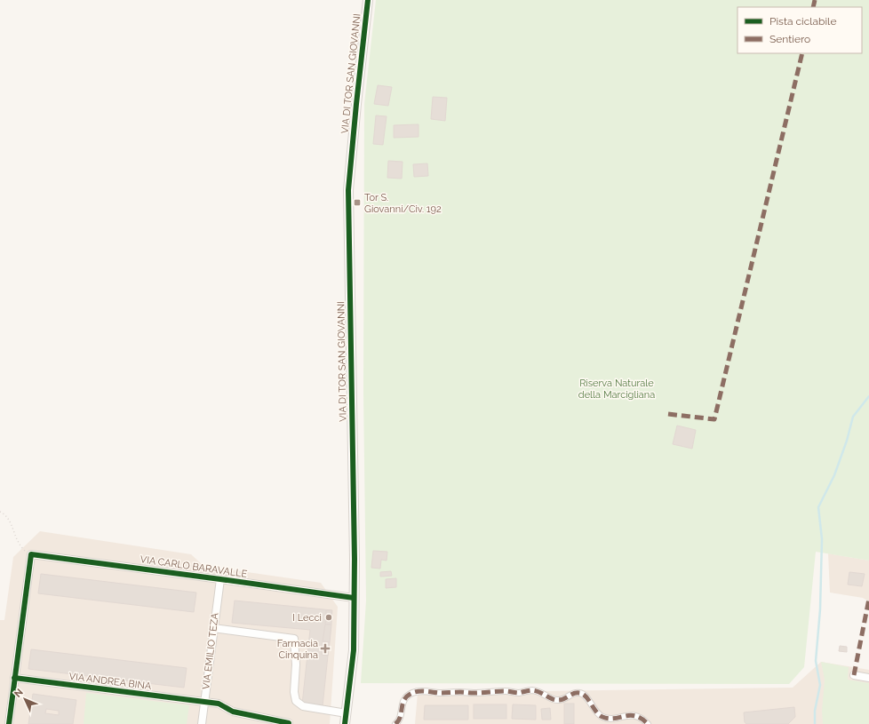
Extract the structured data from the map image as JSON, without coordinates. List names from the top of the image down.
{
  "streets": {
    "street": [
      "VIA DI TOR SAN GIOVANNI",
      "VIA CARLO BARAVALLE",
      "VIA EMILIO TEZA",
      "VIA ANDREA BINA"
    ]
  },
  "crossings": [
    ["VIA DI TOR SAN GIOVANNI", "VIA CARLO BARAVALLE"],
    ["VIA CARLO BARAVALLE", "VIA EMILIO TEZA"],
    ["VIA EMILIO TEZA", "VIA ANDREA BINA"]
  ],
  "parks": ["Riserva Naturale della Marcigliana"],
  "places": {
    "transit": ["Tor S. Giovanni/Civ. 192"],
    "other": ["I Lecci"],
    "health": ["Farmacia Cinquina"]
  },
  "legend": ["Pista ciclabile", "Sentiero"],
  "north": "top left"
}
